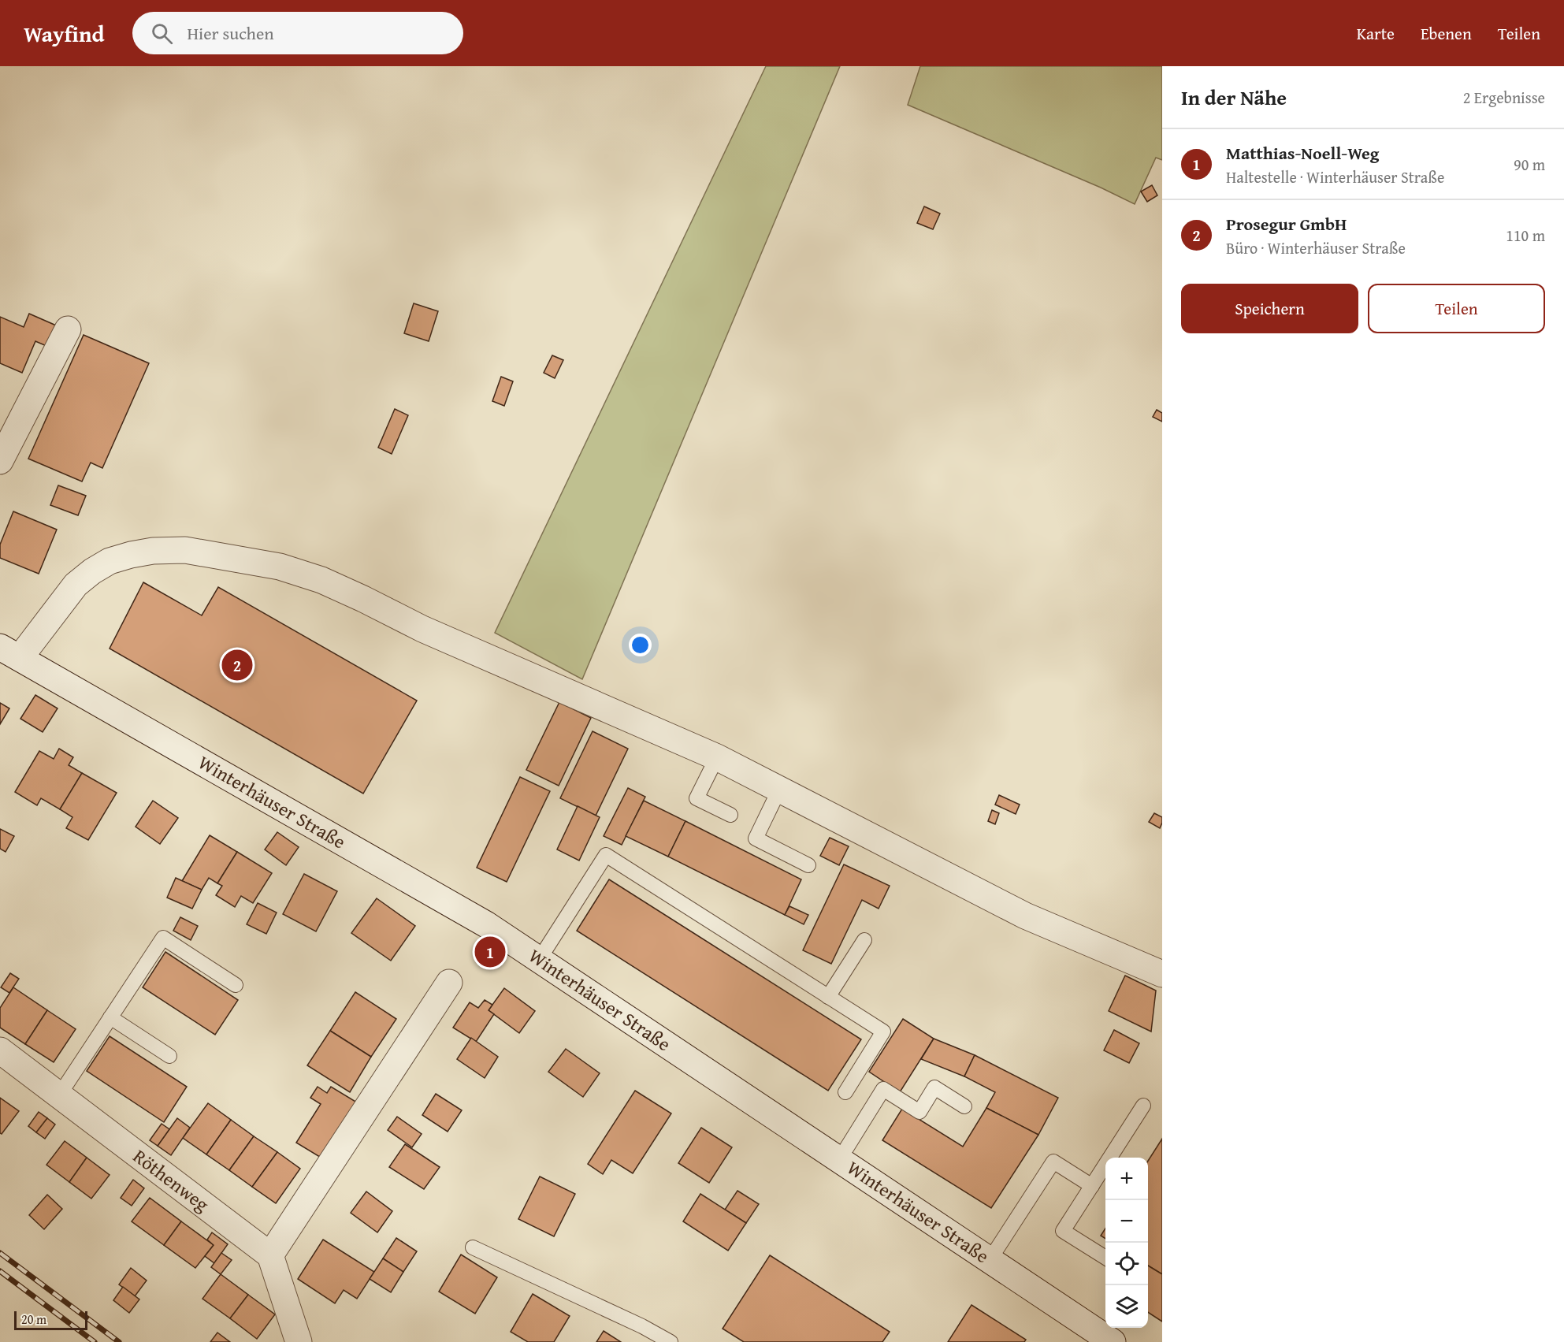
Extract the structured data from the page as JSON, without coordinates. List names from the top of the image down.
{
  "streets": {
    "street": ["Winterhäuser Straße", "Röthenweg"]
  },
  "scale_bar": "20 m",
  "page": {
    "header": "Wayfind",
    "search": "Hier suchen",
    "nav": ["Karte", "Ebenen", "Teilen"],
    "heading": ["In der Nähe", "2 Ergebnisse"],
    "list": [
      {
        "mark": "1",
        "name": "Matthias-Noell-Weg",
        "note": "Haltestelle · Winterhäuser Straße",
        "value": "90 m"
      },
      {
        "mark": "2",
        "name": "Prosegur GmbH",
        "note": "Büro · Winterhäuser Straße",
        "value": "110 m"
      }
    ],
    "buttons": ["Speichern", "Teilen"],
    "pins": ["2", "1"],
    "map_buttons": ["+", "−"],
    "scale": "20 m"
  }
}
